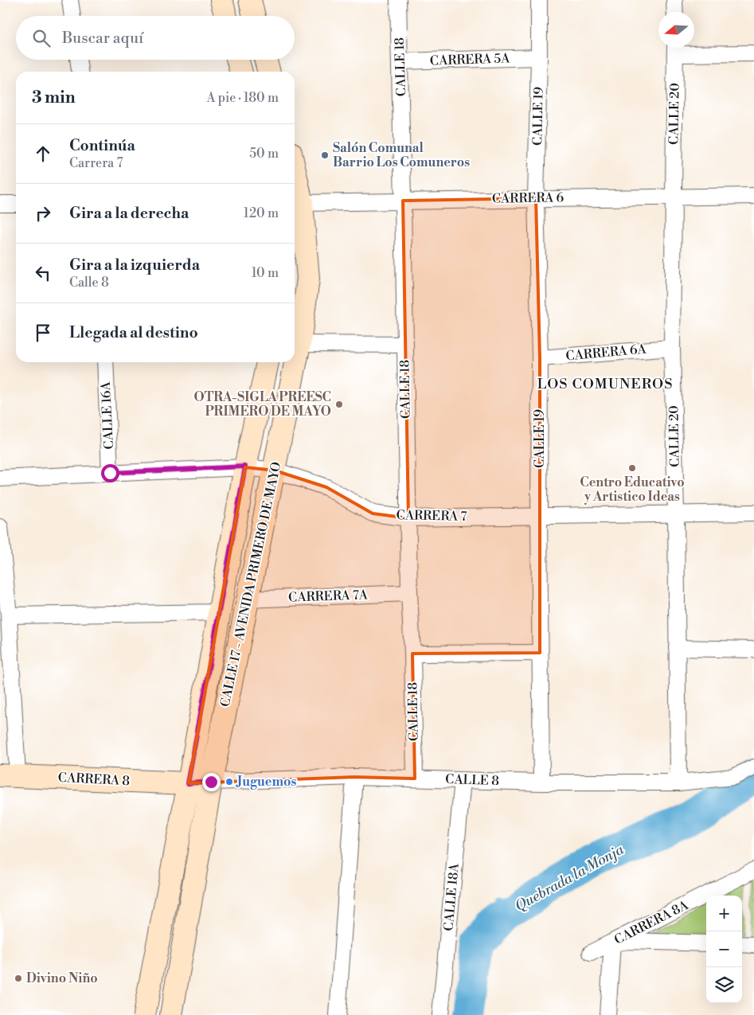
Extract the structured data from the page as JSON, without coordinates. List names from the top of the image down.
{
  "streets": {
    "main road": ["CALLE 17 - AVENIDA PRIMERO DE MAYO", "CARRERA 8", "CALLE 8"],
    "street": [
      "CARRERA 5A",
      "CALLE 18",
      "CALLE 20",
      "CALLE 19",
      "CARRERA 6",
      "CARRERA 6A",
      "CALLE 16A",
      "CARRERA 7",
      "CARRERA 7A",
      "CALLE 18A",
      "CARRERA 8A"
    ]
  },
  "crossings": [
    ["CARRERA 5A", "CALLE 18"],
    ["CARRERA 5A", "CALLE 19"],
    ["CALLE 18", "CARRERA 6"],
    ["CALLE 18", "CARRERA 7"],
    ["CALLE 18", "CARRERA 7A"],
    ["CALLE 18", "CALLE 8"],
    ["CALLE 20", "CARRERA 6"],
    ["CALLE 20", "CARRERA 6A"],
    ["CALLE 20", "CARRERA 7"],
    ["CALLE 20", "CALLE 8"],
    ["CALLE 19", "CARRERA 6"],
    ["CALLE 19", "CARRERA 6A"],
    ["CALLE 19", "CARRERA 7"],
    ["CALLE 19", "CALLE 8"],
    ["CARRERA 6", "CALLE 17 - AVENIDA PRIMERO DE MAYO"],
    ["CALLE 16A", "CARRERA 7"],
    ["CARRERA 7", "CALLE 17 - AVENIDA PRIMERO DE MAYO"],
    ["CALLE 17 - AVENIDA PRIMERO DE MAYO", "CARRERA 7A"],
    ["CALLE 17 - AVENIDA PRIMERO DE MAYO", "CARRERA 8"],
    ["CALLE 17 - AVENIDA PRIMERO DE MAYO", "CALLE 8"],
    ["CARRERA 8", "CALLE 8"],
    ["CALLE 8", "CALLE 18A"]
  ],
  "districts": ["LOS COMUNEROS"],
  "water": ["Quebrada la Monja"],
  "places": [
    "Salón Comunal Barrio Los Comuneros",
    "OTRA-SIGLA PREESC PRIMERO DE MAYO",
    "Centro Educativo y Artistico Ideas",
    "Juguemos",
    "Divino Niño"
  ],
  "north": "left",
  "page": {
    "search": "Buscar aquí",
    "heading": ["3 min", "A pie · 180 m"],
    "list": [
      ["Continúa", "Carrera 7", "50 m"],
      ["Gira a la derecha", "120 m"],
      ["Gira a la izquierda", "Calle 8", "10 m"],
      "Llegada al destino"
    ],
    "map_buttons": ["+", "−"]
  }
}
